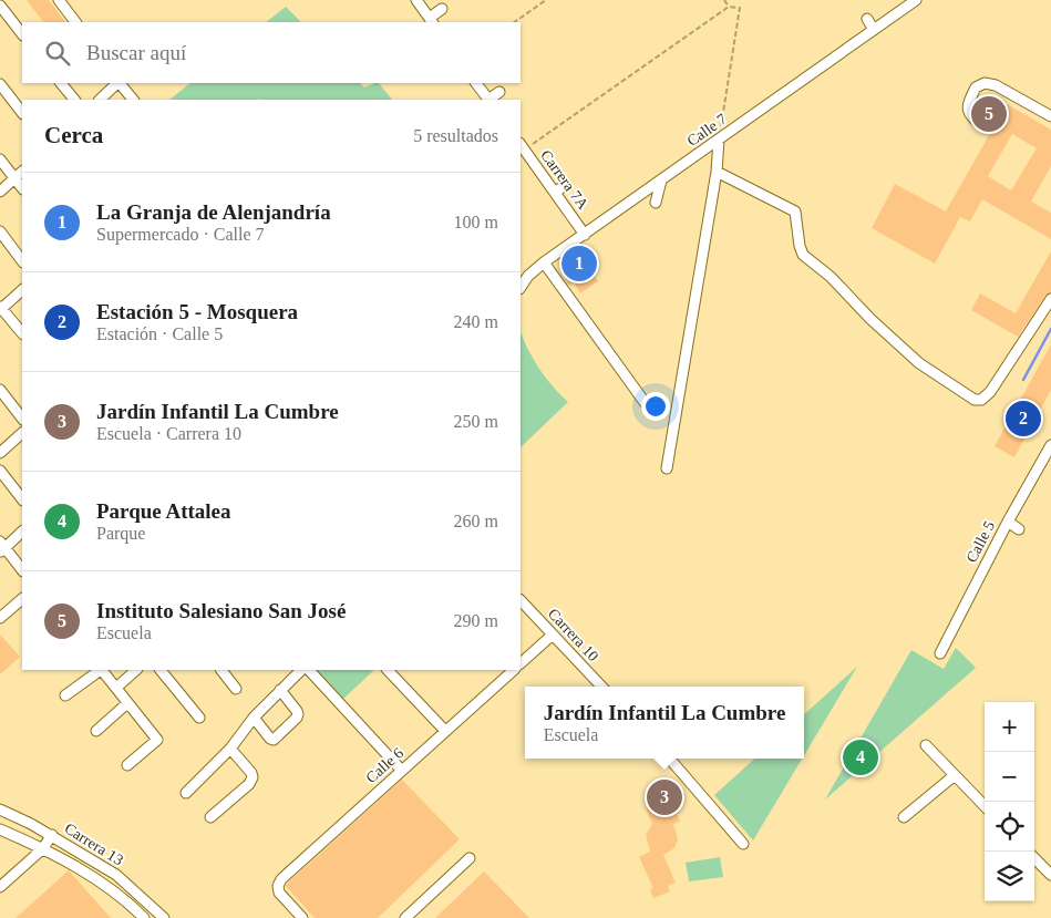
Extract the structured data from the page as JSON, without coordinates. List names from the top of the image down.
{
  "streets": {
    "street": [
      "Calle 7",
      "Carrera 7A",
      "Calle 5",
      "Carrera 10",
      "Calle 6",
      "Carrera 13"
    ]
  },
  "crossings": [
    ["Calle 7", "Carrera 7A"]
  ],
  "page": {
    "search": "Buscar aquí",
    "pins": [
      "5",
      "1",
      "2",
      "4",
      "3"
    ],
    "heading": ["Cerca", "5 resultados"],
    "list": [
      {
        "mark": "1",
        "name": "La Granja de Alenjandría",
        "note": "Supermercado · Calle 7",
        "value": "100 m"
      },
      {
        "mark": "2",
        "name": "Estación 5 - Mosquera",
        "note": "Estación · Calle 5",
        "value": "240 m"
      },
      {
        "mark": "3",
        "name": "Jardín Infantil La Cumbre",
        "note": "Escuela · Carrera 10",
        "value": "250 m"
      },
      {
        "mark": "4",
        "name": "Parque Attalea",
        "note": "Parque",
        "value": "260 m"
      },
      {
        "mark": "5",
        "name": "Instituto Salesiano San José",
        "note": "Escuela",
        "value": "290 m"
      }
    ],
    "popup": ["Jardín Infantil La Cumbre", "Escuela"],
    "map_buttons": ["+", "−"]
  }
}
